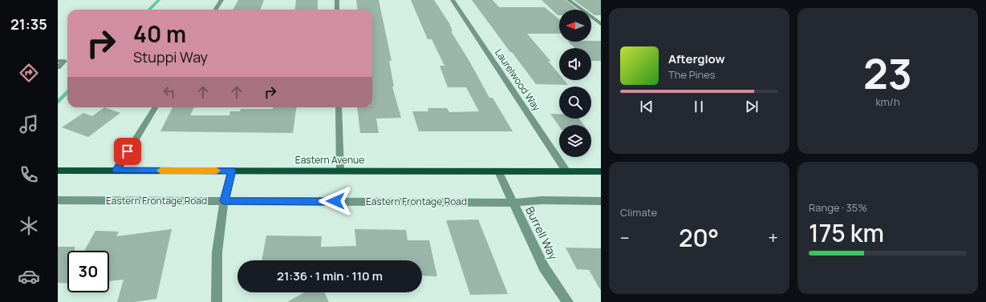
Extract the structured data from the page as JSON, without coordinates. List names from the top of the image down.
{
  "streets": {
    "main road": ["Eastern Avenue"],
    "street": ["Laurelwood Way", "Eastern Frontage Road", "Burrell Way"]
  },
  "crossings": [
    ["Laurelwood Way", "Eastern Avenue"],
    ["Eastern Avenue", "Burrell Way"],
    ["Eastern Frontage Road", "Burrell Way"]
  ],
  "north": "left",
  "page": {
    "tabs": "21:35",
    "tile": [
      ["23", "km/h"],
      "Climate",
      ["Range · 35%", "175 km"]
    ],
    "turn": ["40 m", "Stuppi Way"],
    "song": ["Afterglow", "The Pines"],
    "heat": ["−", "20°", "+"],
    "limit": "30",
    "trip": "21:36 · 1 min · 110 m"
  }
}
